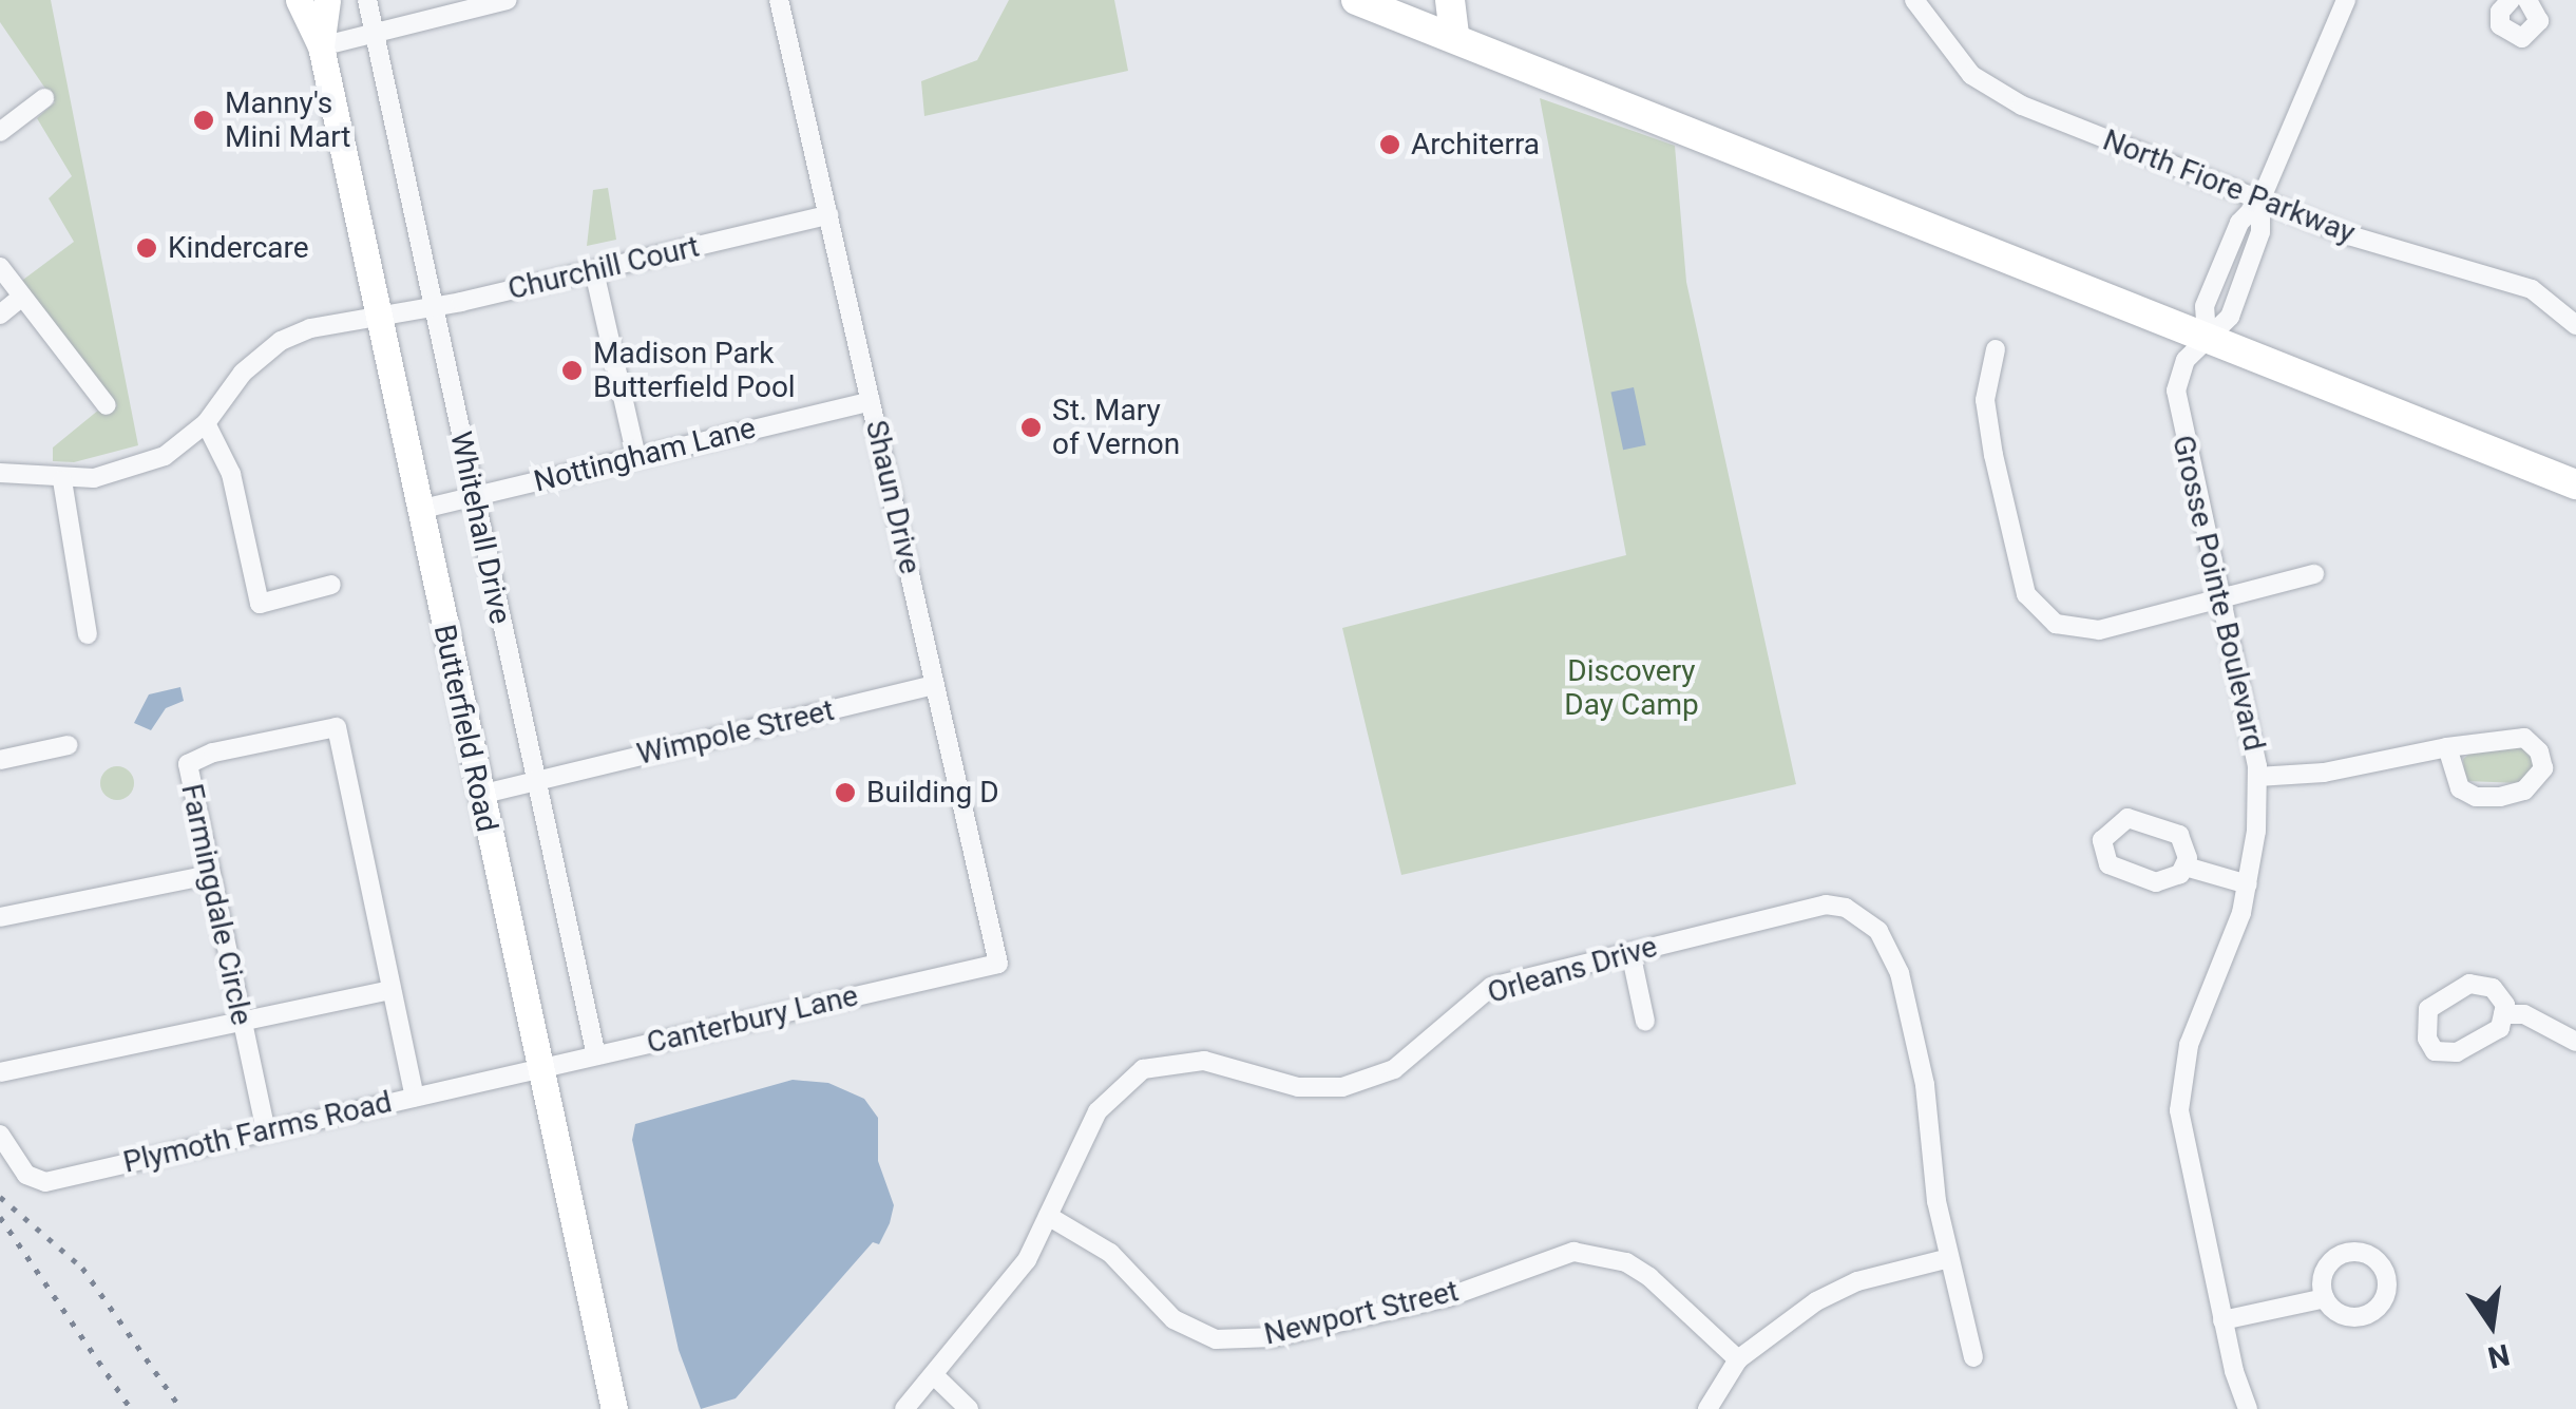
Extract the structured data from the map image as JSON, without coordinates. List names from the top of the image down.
{
  "streets": {
    "main road": ["Butterfield Road"],
    "street": [
      "North Fiore Parkway",
      "Churchill Court",
      "Nottingham Lane",
      "Shaun Drive",
      "Whitehall Drive",
      "Grosse Pointe Boulevard",
      "Wimpole Street",
      "Farmingdale Circle",
      "Orleans Drive",
      "Canterbury Lane",
      "Plymoth Farms Road",
      "Newport Street"
    ]
  },
  "crossings": [
    ["North Fiore Parkway", "Grosse Pointe Boulevard"],
    ["Churchill Court", "Shaun Drive"],
    ["Churchill Court", "Whitehall Drive"],
    ["Churchill Court", "Butterfield Road"],
    ["Nottingham Lane", "Shaun Drive"],
    ["Nottingham Lane", "Whitehall Drive"],
    ["Nottingham Lane", "Butterfield Road"],
    ["Shaun Drive", "Wimpole Street"],
    ["Shaun Drive", "Canterbury Lane"],
    ["Whitehall Drive", "Wimpole Street"],
    ["Whitehall Drive", "Canterbury Lane"],
    ["Butterfield Road", "Wimpole Street"],
    ["Butterfield Road", "Canterbury Lane"],
    ["Butterfield Road", "Plymoth Farms Road"],
    ["Farmingdale Circle", "Plymoth Farms Road"],
    ["Orleans Drive", "Newport Street"],
    ["Canterbury Lane", "Plymoth Farms Road"]
  ],
  "parks": ["Discovery Day Camp"],
  "places": [
    "Manny's Mini Mart",
    "Architerra",
    "Kindercare",
    "Madison Park Butterfield Pool",
    "St. Mary of Vernon",
    "Building D"
  ],
  "north": "bottom"
}
